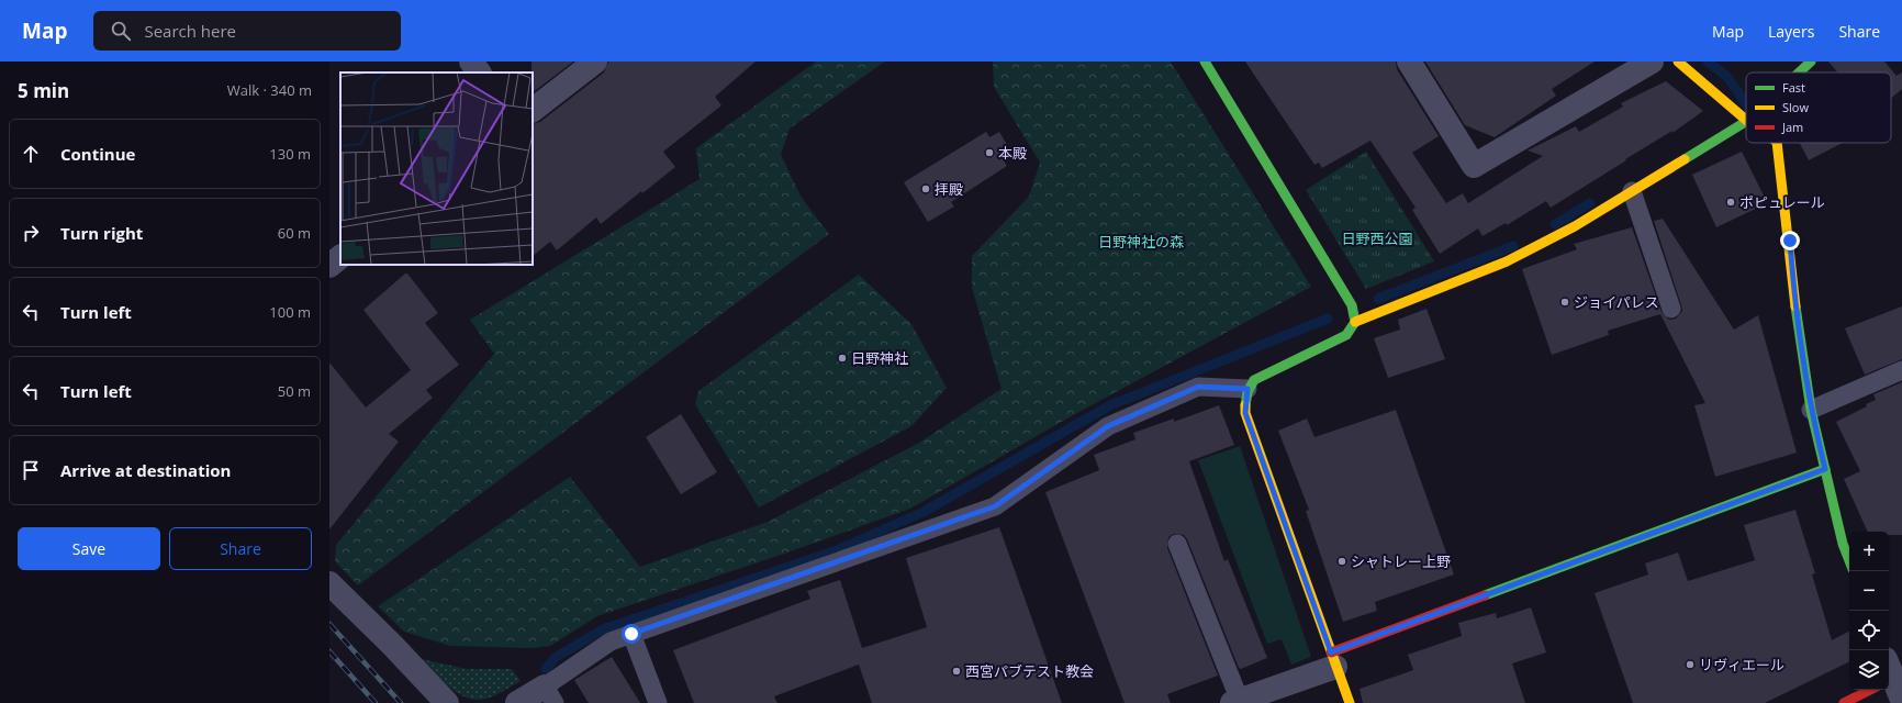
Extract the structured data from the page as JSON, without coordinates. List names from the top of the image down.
{
  "parks": ["日野西公園", "日野神社の森"],
  "places": [
    "本殿",
    "拝殿",
    "ポピュレール",
    "ジョイパレス",
    "日野神社",
    "シャトレー上野",
    "リヴィエール",
    "西宮パブテスト教会"
  ],
  "legend": ["Fast", "Slow", "Jam"],
  "page": {
    "header": "Map",
    "search": "Search here",
    "nav": ["Map", "Layers", "Share"],
    "heading": ["5 min", "Walk · 340 m"],
    "list": [
      ["Continue", "130 m"],
      ["Turn right", "60 m"],
      ["Turn left", "100 m"],
      ["Turn left", "50 m"],
      "Arrive at destination"
    ],
    "buttons": ["Save", "Share"],
    "map_buttons": ["+", "−"]
  }
}
